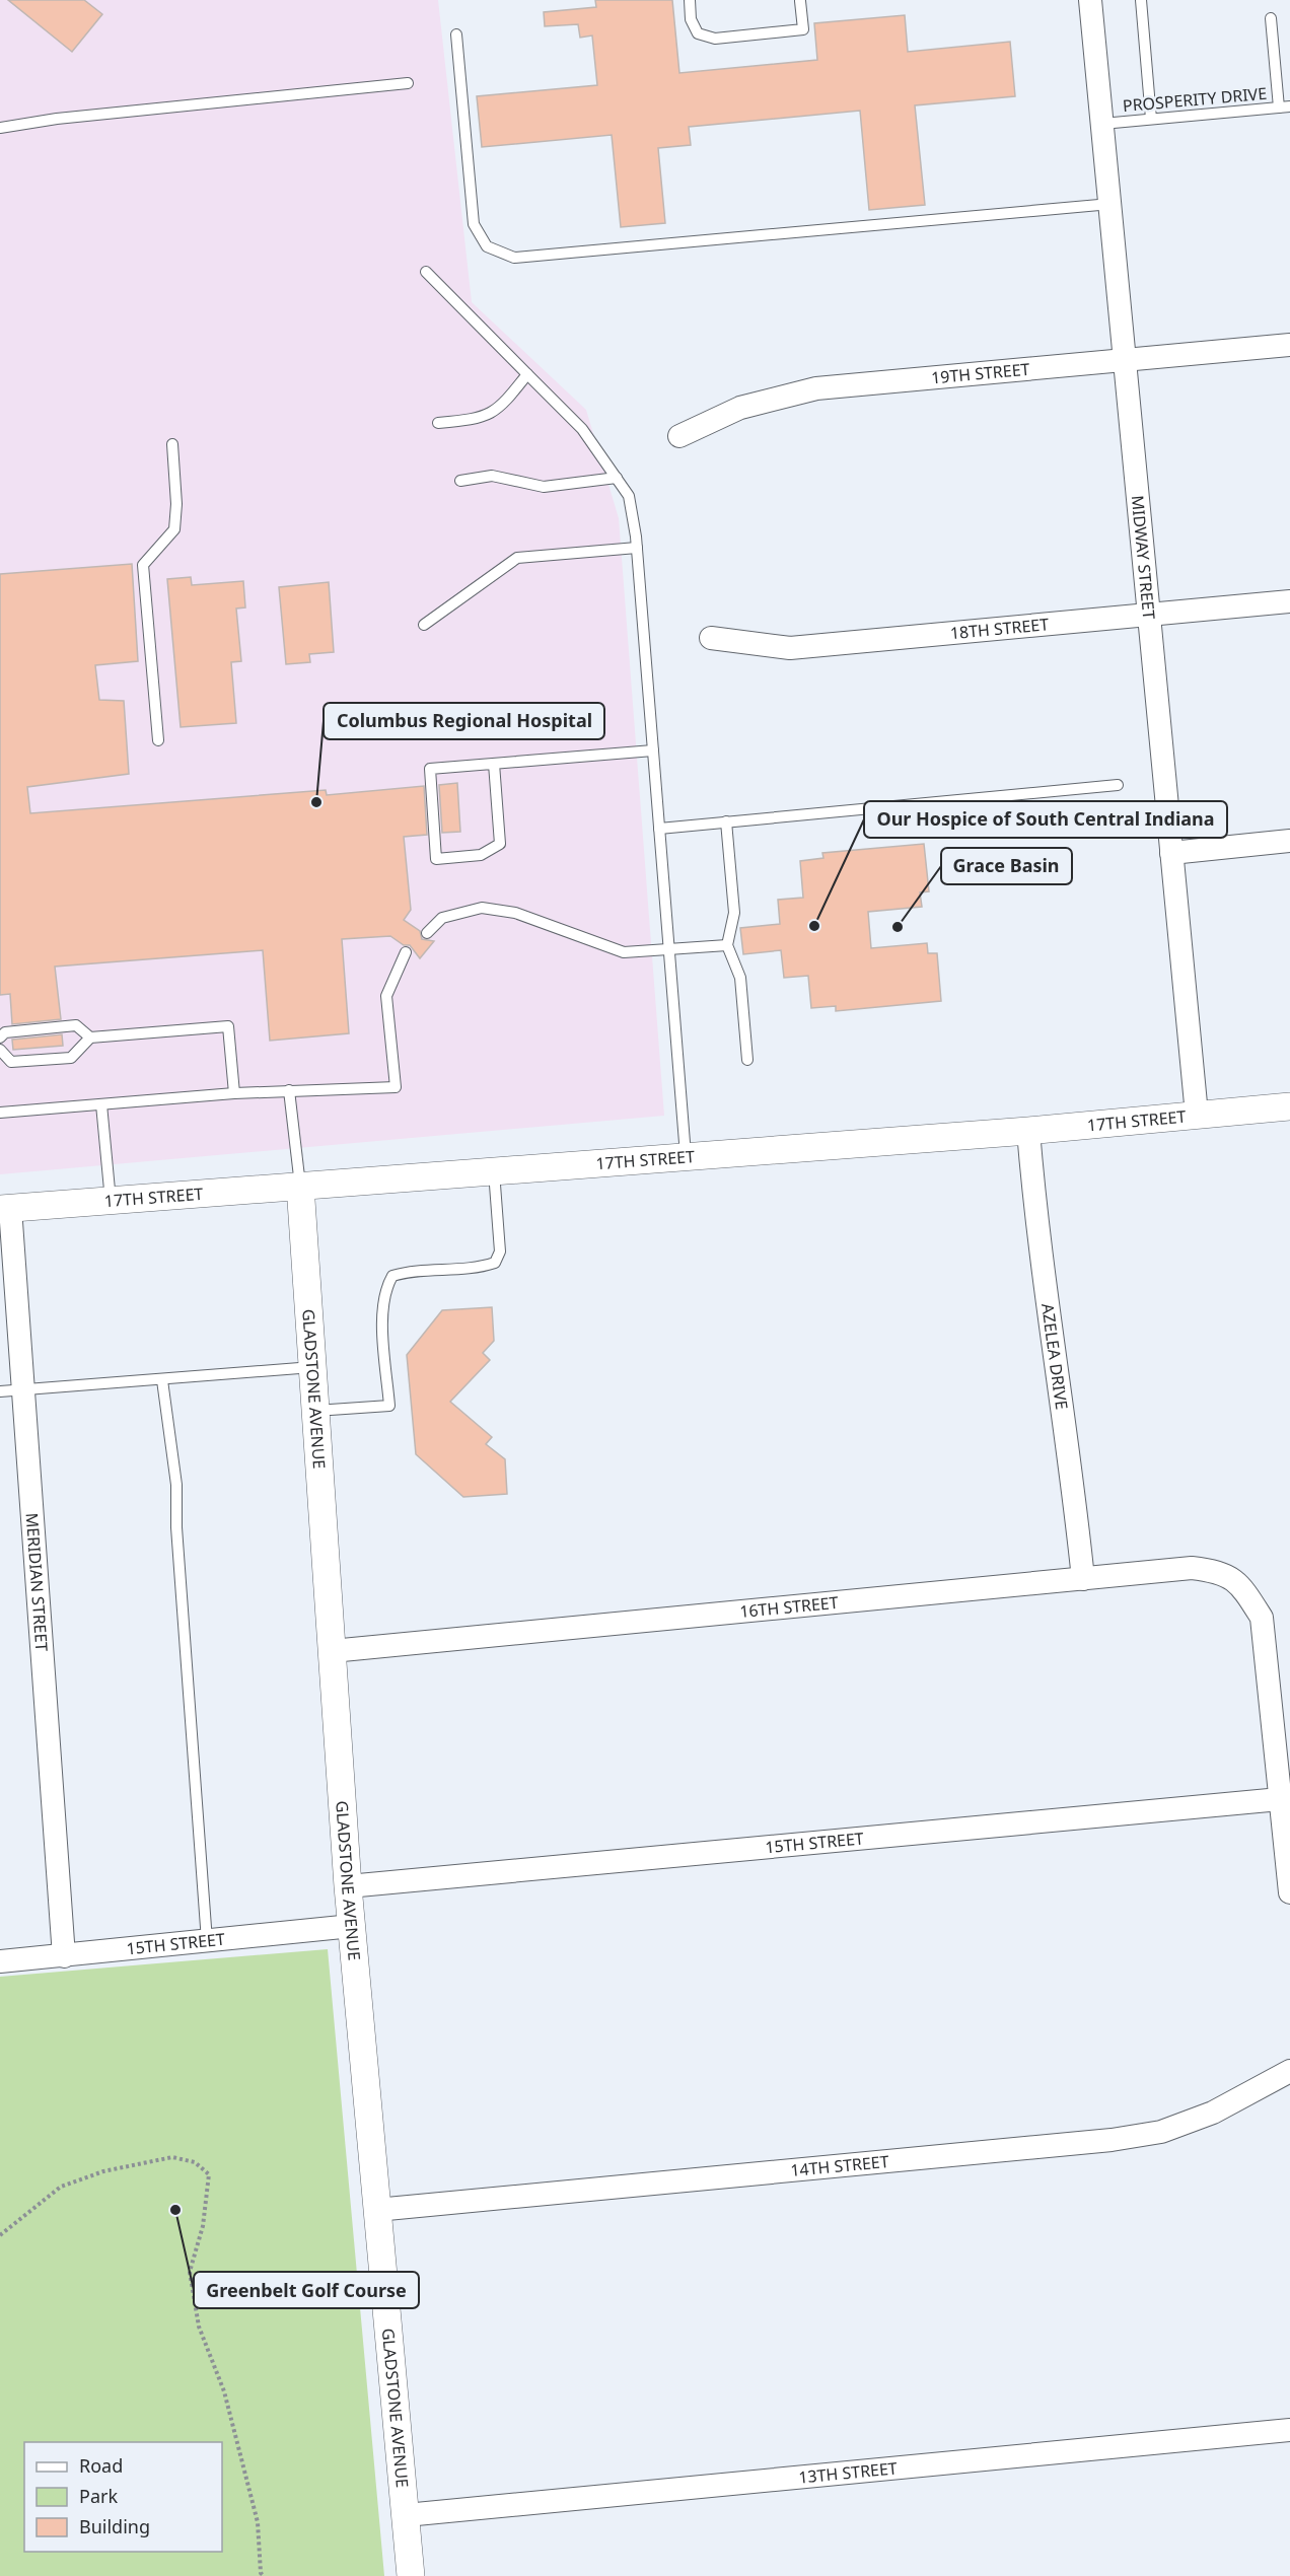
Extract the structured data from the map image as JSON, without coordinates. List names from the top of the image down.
{
  "streets": {
    "street": [
      "19TH STREET",
      "MIDWAY STREET",
      "18TH STREET",
      "17TH STREET",
      "AZELEA DRIVE",
      "GLADSTONE AVENUE",
      "MERIDIAN STREET",
      "16TH STREET",
      "15TH STREET",
      "14TH STREET",
      "13TH STREET"
    ],
    "lane": ["PROSPERITY DRIVE"]
  },
  "crossings": [
    ["PROSPERITY DRIVE", "MIDWAY STREET"],
    ["19TH STREET", "MIDWAY STREET"],
    ["MIDWAY STREET", "18TH STREET"],
    ["MIDWAY STREET", "17TH STREET"],
    ["17TH STREET", "AZELEA DRIVE"],
    ["17TH STREET", "GLADSTONE AVENUE"],
    ["17TH STREET", "MERIDIAN STREET"],
    ["AZELEA DRIVE", "16TH STREET"],
    ["GLADSTONE AVENUE", "16TH STREET"],
    ["GLADSTONE AVENUE", "15TH STREET"],
    ["GLADSTONE AVENUE", "14TH STREET"],
    ["GLADSTONE AVENUE", "13TH STREET"],
    ["MERIDIAN STREET", "15TH STREET"],
    ["16TH STREET", "15TH STREET"]
  ],
  "places": [
    "Columbus Regional Hospital",
    "Our Hospice of South Central Indiana",
    "Grace Basin",
    "Greenbelt Golf Course"
  ],
  "legend": ["Road", "Park", "Building"]
}
